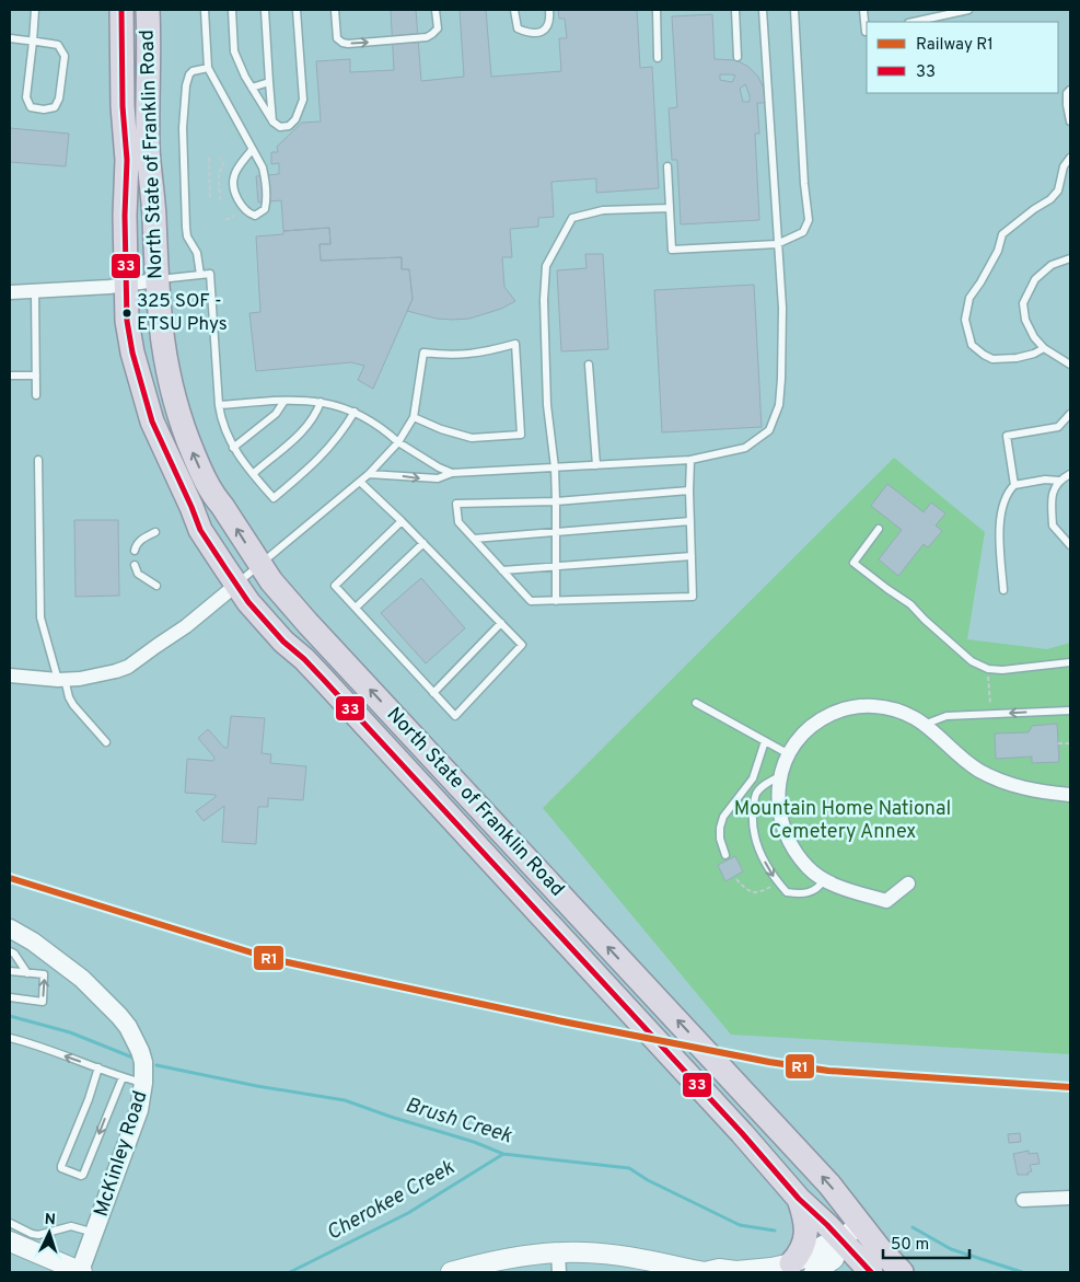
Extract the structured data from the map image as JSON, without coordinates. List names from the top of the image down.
{
  "streets": {
    "highway": ["North State of Franklin Road"],
    "street": ["McKinley Road"]
  },
  "water": ["Brush Creek", "Cherokee Creek"],
  "parks": ["Mountain Home National Cemetery Annex"],
  "places": ["325 SOF - ETSU Phys"],
  "lines": ["transit line 33", "rail line R1"],
  "legend": ["Railway R1", "33"],
  "scale_bar": "50 m",
  "north": "top"
}
